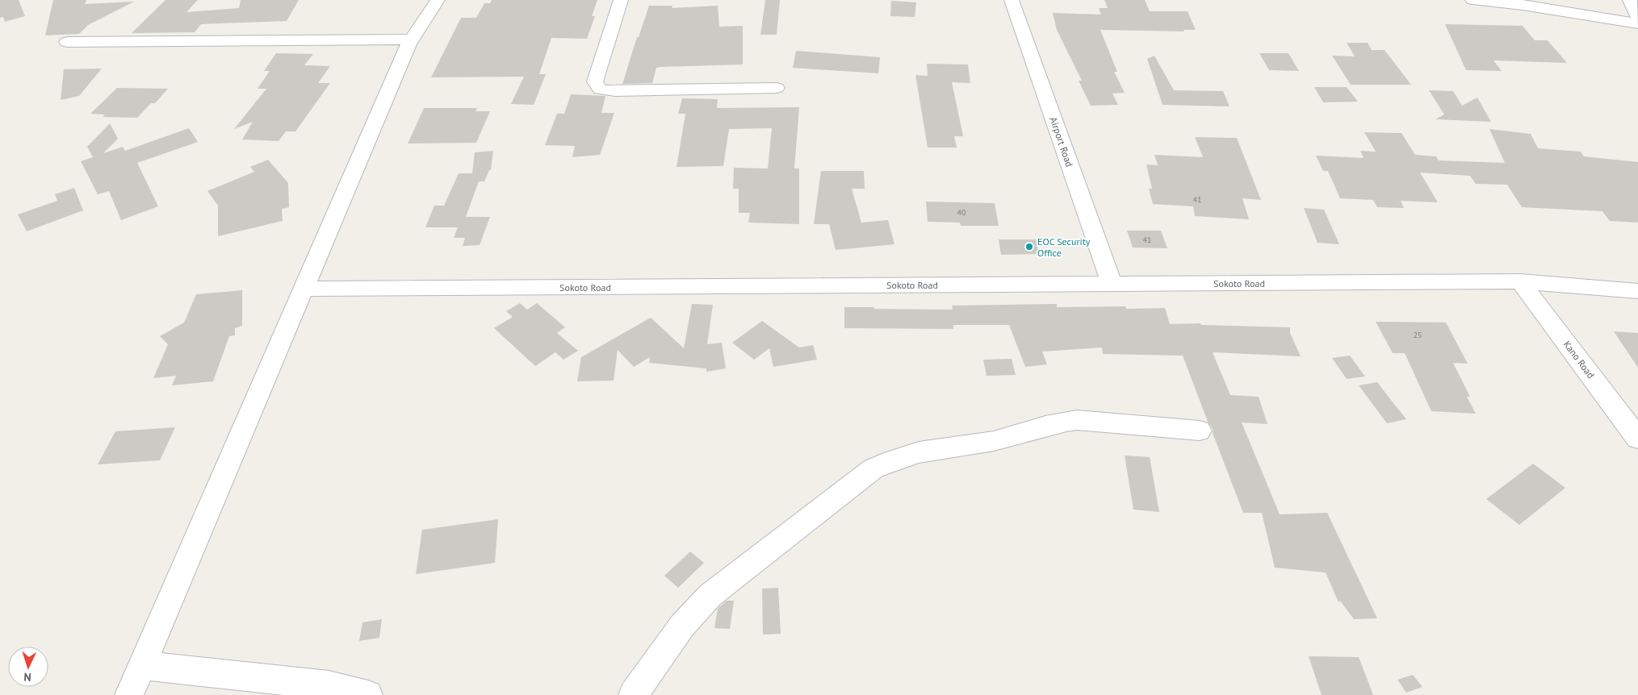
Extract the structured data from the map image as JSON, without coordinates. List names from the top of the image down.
{
  "streets": {
    "street": ["Airport Road", "Sokoto Road", "Kano Road"]
  },
  "crossings": [
    ["Airport Road", "Sokoto Road"],
    ["Sokoto Road", "Kano Road"]
  ],
  "places": ["EOC Security Office"],
  "house_numbers": [
    "41",
    "40",
    "41",
    "25"
  ],
  "north": "bottom"
}
